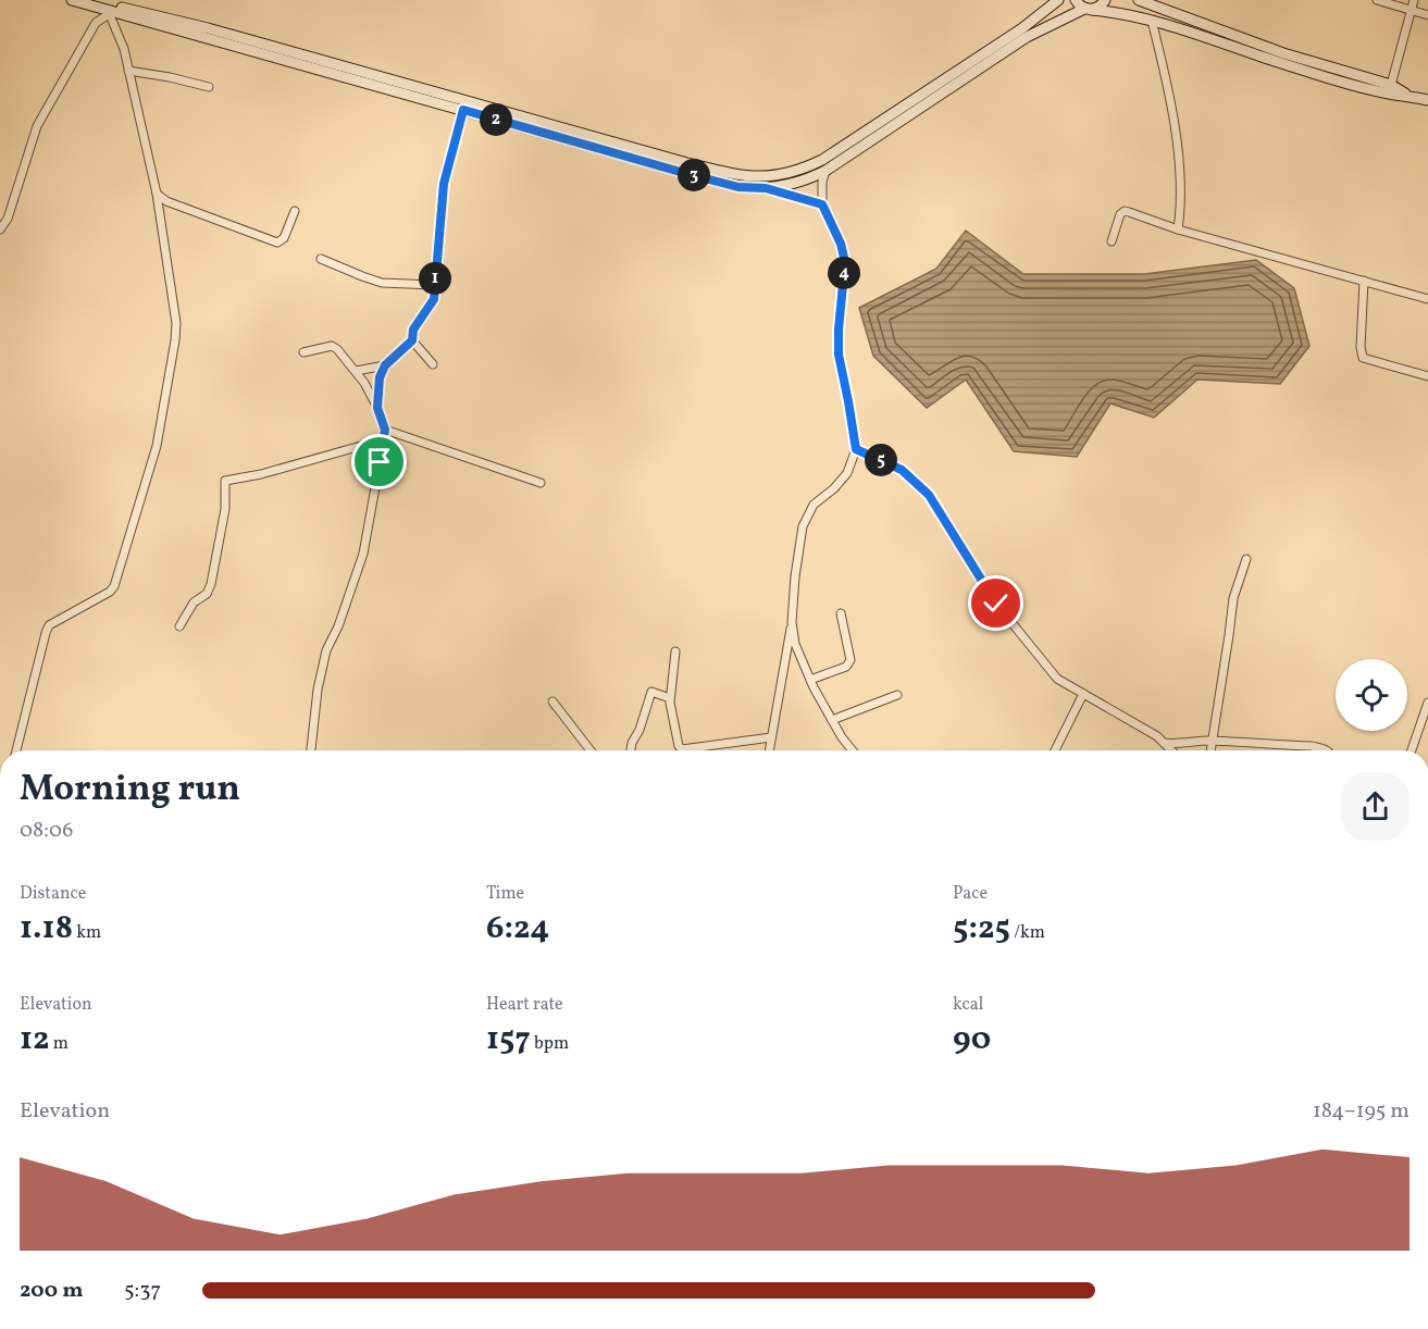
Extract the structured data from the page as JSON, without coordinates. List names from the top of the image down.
{
  "page": {
    "pins": [
      "2",
      "3",
      "4",
      "1",
      "5"
    ],
    "heading": ["Morning run", "08:06"],
    "stats": [
      ["Distance", "1.18 km"],
      ["Time", "6:24"],
      ["Pace", "5:25 /km"],
      ["Elevation", "12 m"],
      ["Heart rate", "157 bpm"],
      ["kcal", "90"]
    ],
    "chart": ["Elevation", "184–195 m"],
    "list": [
      {
        "name": "200 m",
        "note": "5:37"
      }
    ]
  }
}
